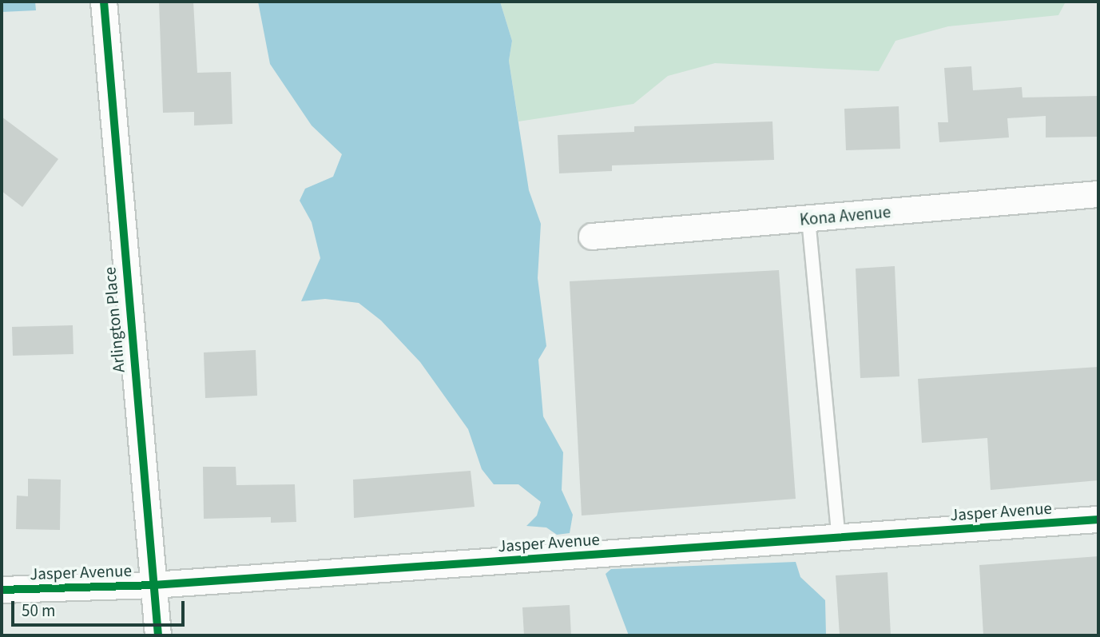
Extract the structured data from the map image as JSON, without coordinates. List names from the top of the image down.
{
  "streets": {
    "street": ["Kona Avenue", "Arlington Place", "Jasper Avenue"]
  },
  "crossings": [
    ["Arlington Place", "Jasper Avenue"]
  ],
  "scale_bar": "50 m"
}
